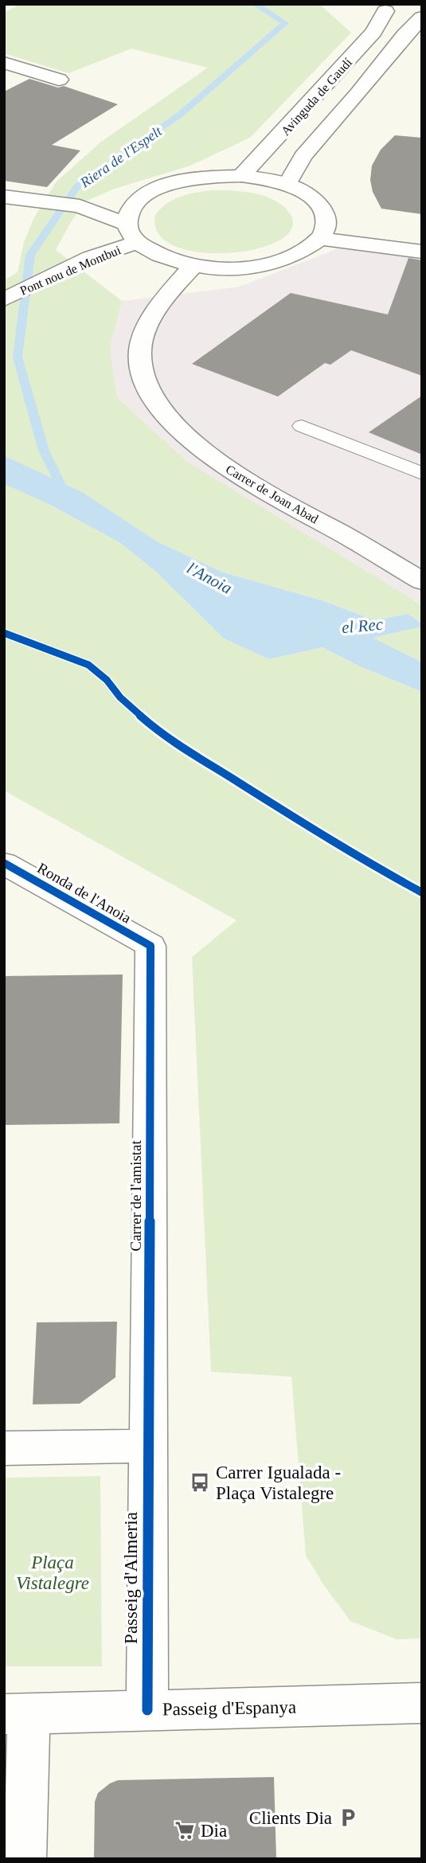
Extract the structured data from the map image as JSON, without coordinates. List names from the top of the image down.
{
  "streets": {
    "street": [
      "Avinguda de Gaudí",
      "Pont nou de Montbui",
      "Carrer de Joan Abad",
      "Ronda de l'Anoia",
      "Carrer de l'amistat",
      "Passeig d'Almeria",
      "Passeig d'Espanya"
    ]
  },
  "crossings": [
    ["Ronda de l'Anoia", "Carrer de l'amistat"],
    ["Carrer de l'amistat", "Passeig d'Almeria"],
    ["Passeig d'Almeria", "Passeig d'Espanya"]
  ],
  "water": ["Riera de l'Espelt", "l'Anoia", "el Rec"],
  "parks": ["Plaça Vistalegre"],
  "places": {
    "bus stop": ["Carrer Igualada - Plaça Vistalegre"],
    "parking": ["Clients Dia"],
    "supermarket": ["Dia"]
  }
}
